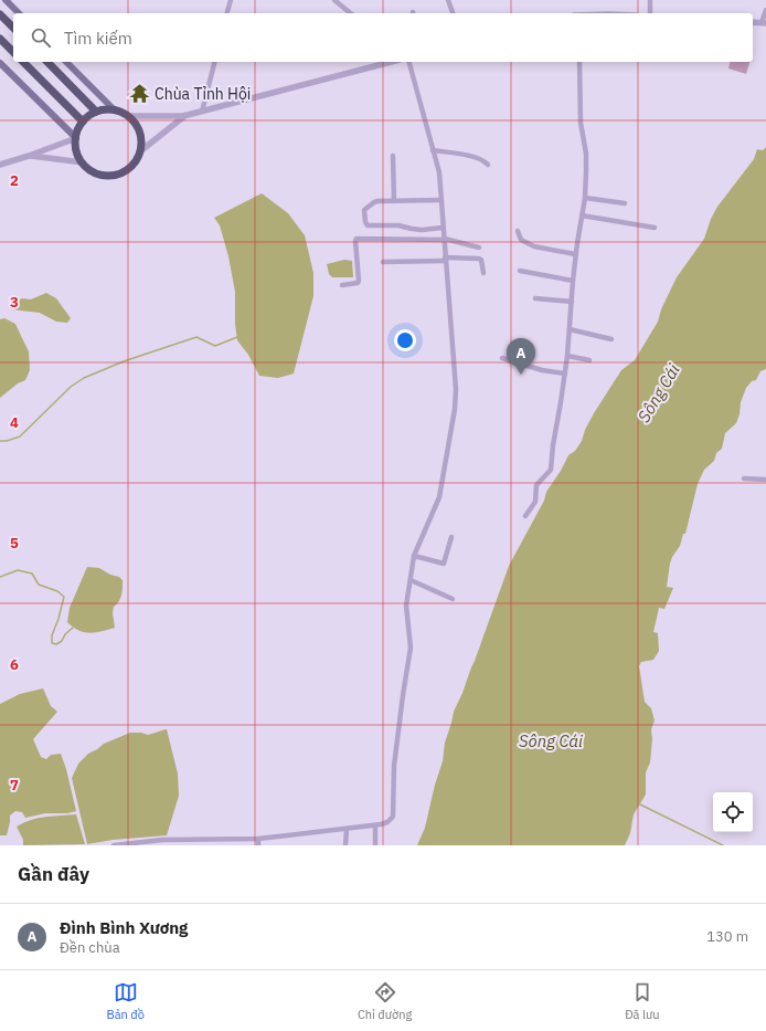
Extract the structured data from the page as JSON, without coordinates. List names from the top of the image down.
{
  "water": ["Sông Cái"],
  "places": {
    "temple": ["Chùa Tỉnh Hội"]
  },
  "page": {
    "search": "Tìm kiếm",
    "pins": "A",
    "heading": "Gần đây",
    "list": [
      {
        "mark": "A",
        "name": "Đình Bình Xương",
        "note": "Đền chùa",
        "value": "130 m"
      }
    ],
    "nav": ["Bản đồ", "Chỉ đường", "Đã lưu"]
  },
  "grid": {
    "rows": [
      "2",
      "3",
      "4",
      "5",
      "6",
      "7"
    ]
  }
}
